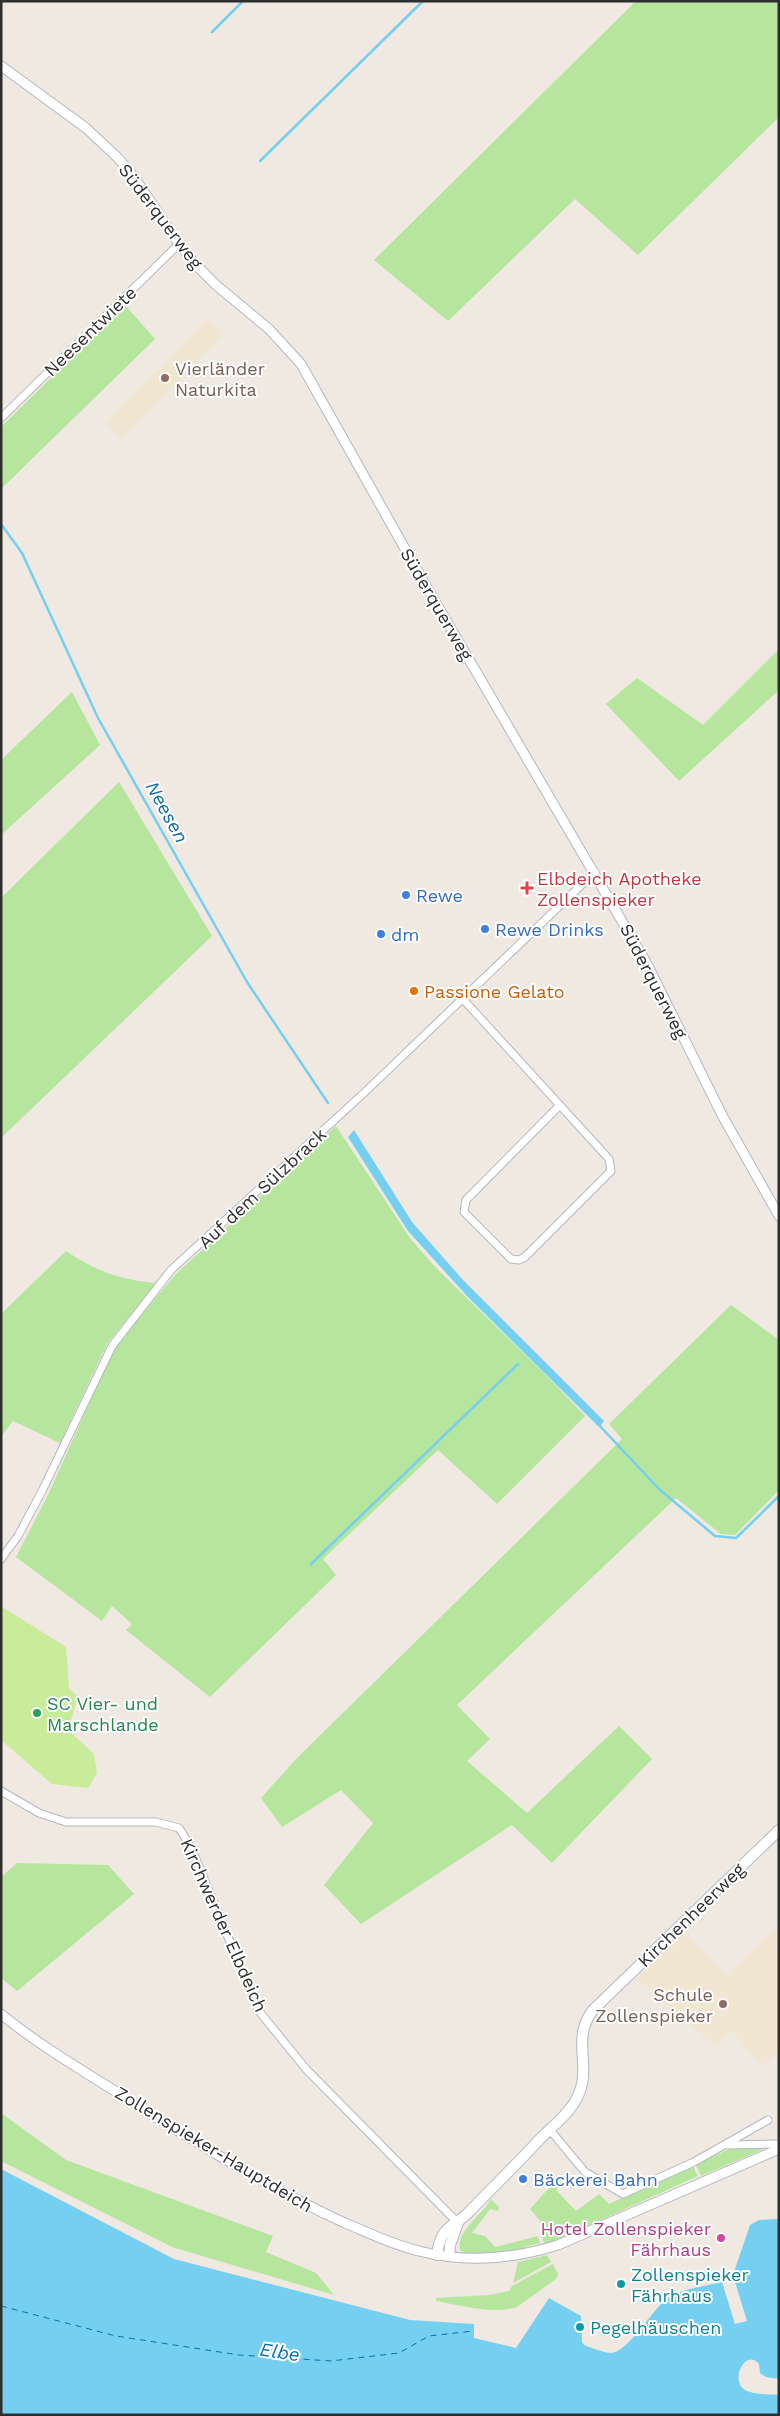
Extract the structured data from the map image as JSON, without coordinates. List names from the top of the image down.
{
  "streets": {
    "main road": ["Kirchenheerweg"],
    "street": [
      "Süderquerweg",
      "Neesentwiete",
      "Auf dem Sülzbrack",
      "Kirchwerder Elbdeich",
      "Zollenspieker-Hauptdeich"
    ]
  },
  "crossings": [
    ["Süderquerweg", "Neesentwiete"],
    ["Süderquerweg", "Auf dem Sülzbrack"],
    ["Kirchenheerweg", "Kirchwerder Elbdeich"],
    ["Kirchenheerweg", "Zollenspieker-Hauptdeich"]
  ],
  "water": ["Neesen", "Elbe"],
  "places": {
    "other": [
      "Vierländer Naturkita",
      "Rewe",
      "Rewe Drinks",
      "dm",
      "Passione Gelato",
      "SC Vier- und Marschlande",
      "Schule Zollenspieker",
      "Bäckerei Bahn",
      "Hotel Zollenspieker Fährhaus",
      "Zollenspieker Fährhaus",
      "Pegelhäuschen"
    ],
    "health": ["Elbdeich Apotheke Zollenspieker"]
  }
}
